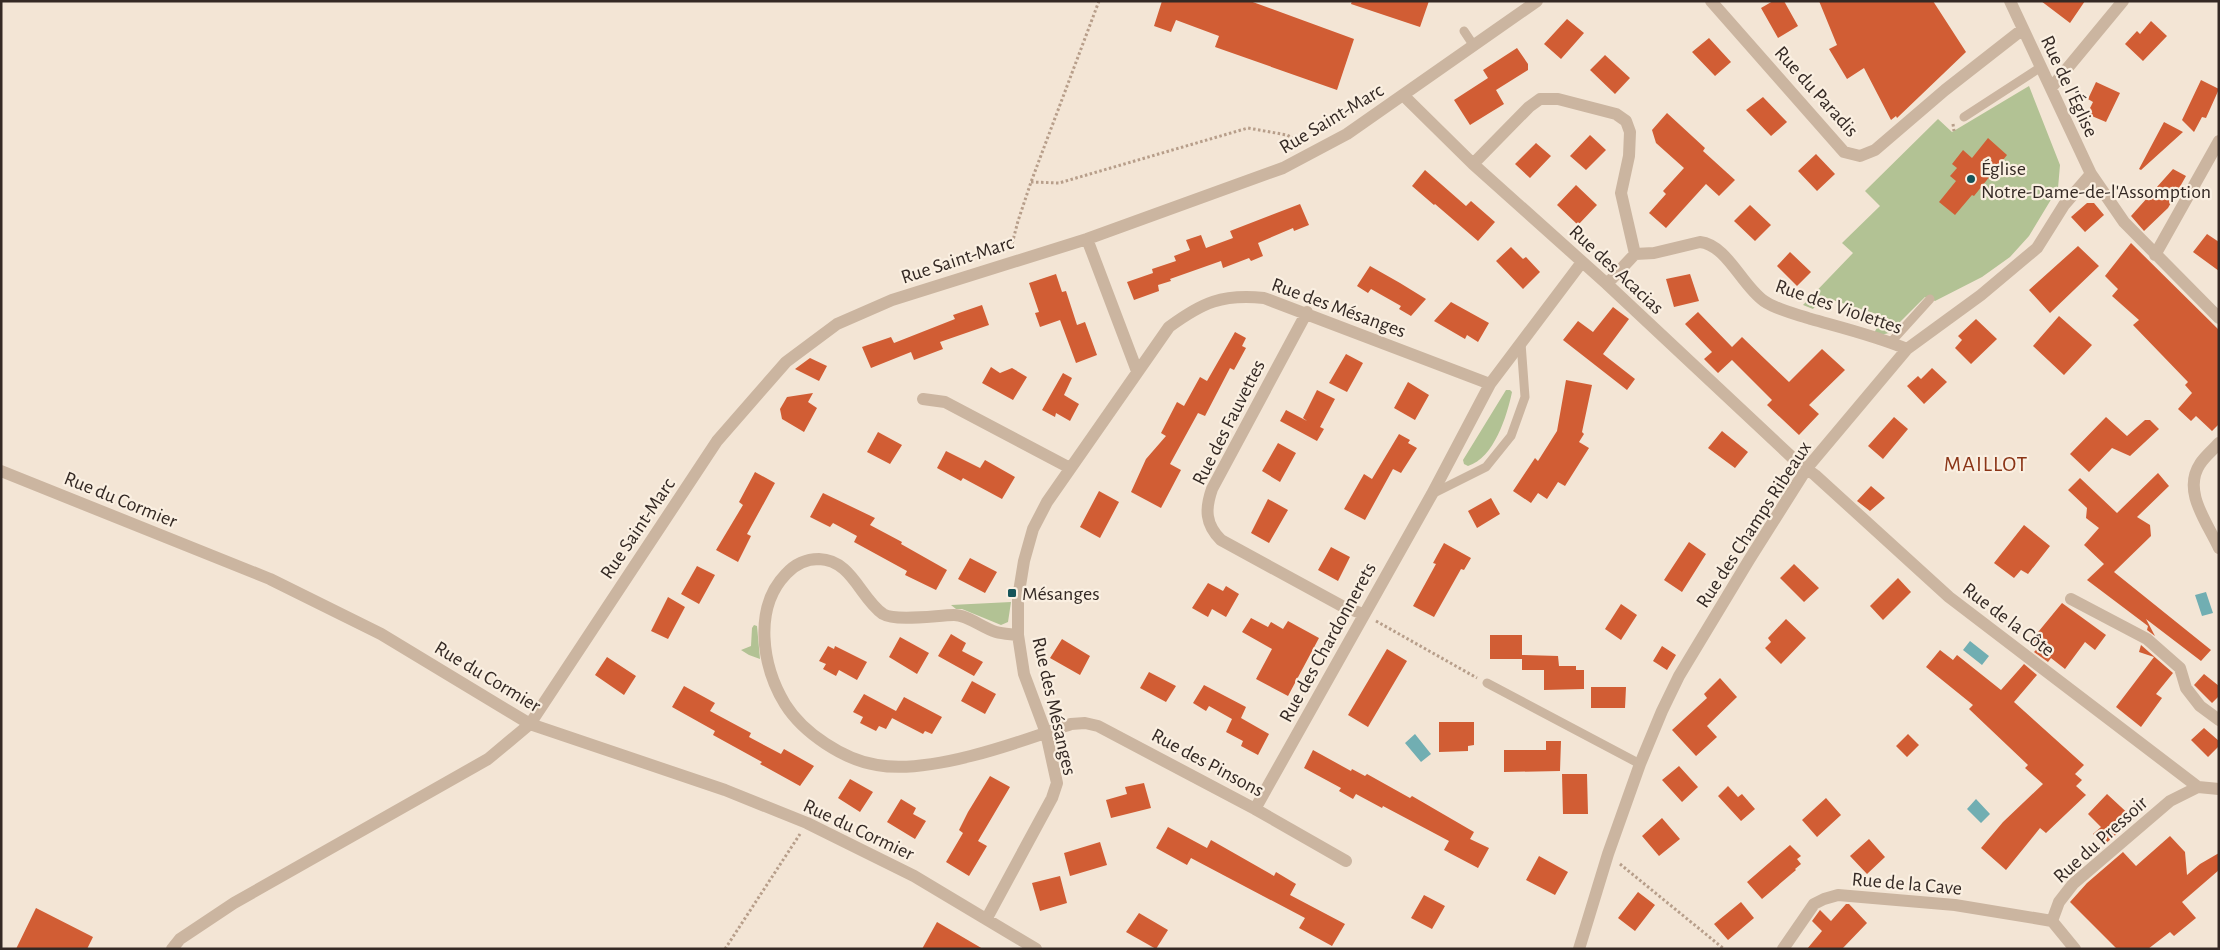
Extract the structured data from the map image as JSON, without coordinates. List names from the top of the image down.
{
  "streets": {
    "street": [
      "Rue de l'Église",
      "Rue du Paradis",
      "Rue Saint-Marc",
      "Rue des Acacias",
      "Rue des Violettes",
      "Rue des Mésanges",
      "Rue des Fauvettes",
      "Rue du Cormier",
      "Rue des Champs Ribeaux",
      "Rue de la Côte",
      "Rue des Chardonnerets",
      "Rue des Pinsons",
      "Rue du Pressoir",
      "Rue de la Cave"
    ]
  },
  "crossings": [
    ["Rue de l'Église", "Rue du Paradis"],
    ["Rue de l'Église", "Rue des Champs Ribeaux"],
    ["Rue Saint-Marc", "Rue des Acacias"],
    ["Rue Saint-Marc", "Rue du Cormier"],
    ["Rue des Acacias", "Rue des Champs Ribeaux"],
    ["Rue des Acacias", "Rue de la Côte"],
    ["Rue des Acacias", "Rue des Chardonnerets"],
    ["Rue des Violettes", "Rue des Champs Ribeaux"],
    ["Rue des Mésanges", "Rue des Fauvettes"],
    ["Rue des Mésanges", "Rue du Cormier"],
    ["Rue des Mésanges", "Rue des Chardonnerets"],
    ["Rue des Mésanges", "Rue des Pinsons"],
    ["Rue des Fauvettes", "Rue des Chardonnerets"],
    ["Rue des Champs Ribeaux", "Rue de la Côte"],
    ["Rue de la Côte", "Rue du Pressoir"],
    ["Rue des Chardonnerets", "Rue des Pinsons"],
    ["Rue du Pressoir", "Rue de la Cave"]
  ],
  "districts": ["MAILLOT"],
  "places": {
    "other": ["Église Notre-Dame-de-l'Assomption"],
    "transit": ["Mésanges"]
  }
}
